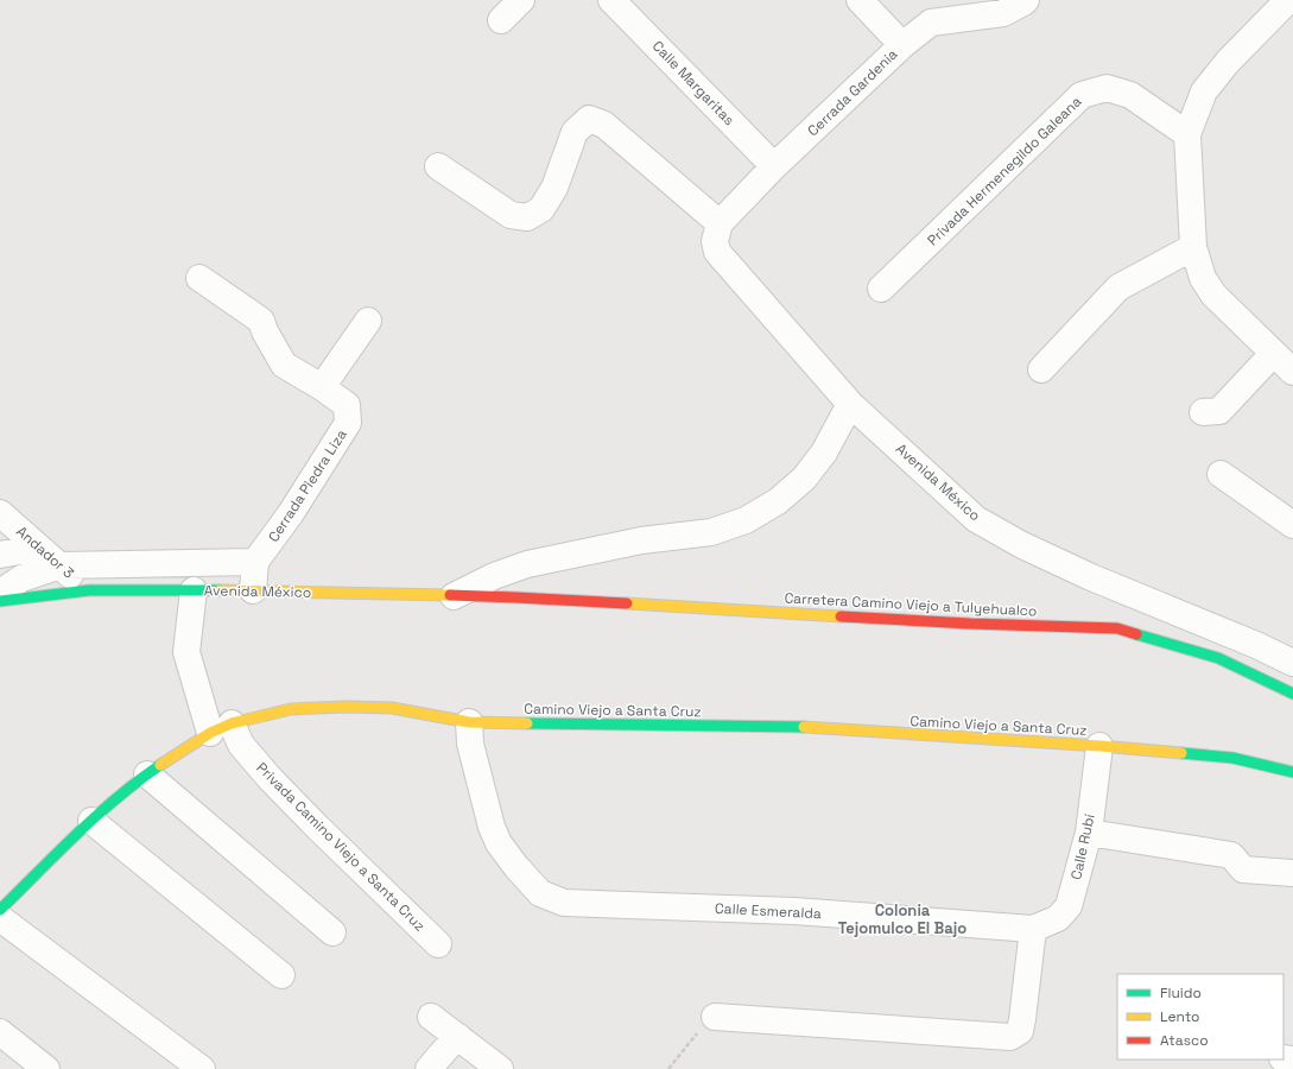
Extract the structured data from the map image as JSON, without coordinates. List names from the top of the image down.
{
  "streets": {
    "street": [
      "Calle Margaritas",
      "Cerrada Gardenia",
      "Privada Hermenegildo Galeana",
      "Avenida México",
      "Cerrada Piedra Liza",
      "Andador 3",
      "Carretera Camino Viejo a Tulyehualco",
      "Camino Viejo a Santa Cruz",
      "Privada Camino Viejo a Santa Cruz",
      "Calle Rubí",
      "Calle Esmeralda"
    ]
  },
  "crossings": [
    ["Calle Margaritas", "Cerrada Gardenia"],
    ["Cerrada Gardenia", "Avenida México"],
    ["Avenida México", "Andador 3"],
    ["Avenida México", "Carretera Camino Viejo a Tulyehualco"],
    ["Avenida México", "Privada Camino Viejo a Santa Cruz"],
    ["Camino Viejo a Santa Cruz", "Privada Camino Viejo a Santa Cruz"],
    ["Camino Viejo a Santa Cruz", "Calle Rubí"],
    ["Camino Viejo a Santa Cruz", "Calle Esmeralda"],
    ["Calle Rubí", "Calle Esmeralda"]
  ],
  "districts": ["Colonia Tejomulco El Bajo"],
  "legend": ["Fluido", "Lento", "Atasco"]
}
